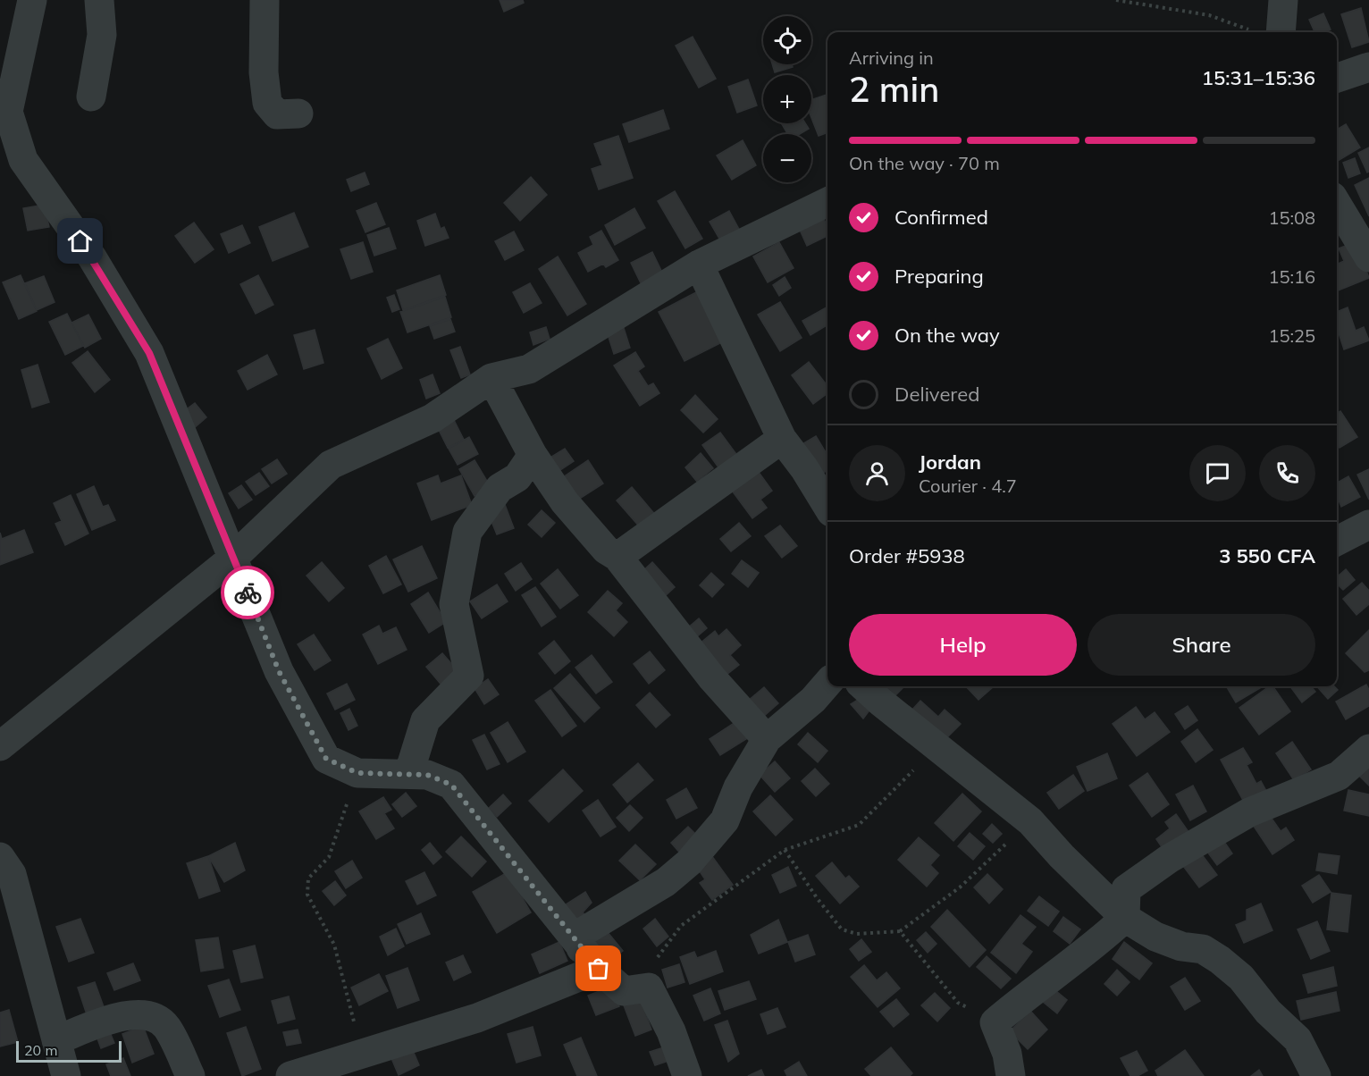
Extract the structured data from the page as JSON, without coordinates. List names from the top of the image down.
{
  "scale_bar": "20 m",
  "page": {
    "map_buttons": ["+", "−"],
    "heading": ["2 min", "Arriving in", "15:31–15:36"],
    "panel": [
      "Jordan",
      "Courier · 4.7",
      "Order #5938",
      "3 550 CFA"
    ],
    "bar": "On the way · 70 m",
    "list": [
      ["Confirmed", "15:08"],
      ["Preparing", "15:16"],
      ["On the way", "15:25"],
      "Delivered"
    ],
    "buttons": ["Help", "Share"],
    "scale": "20 m"
  }
}
